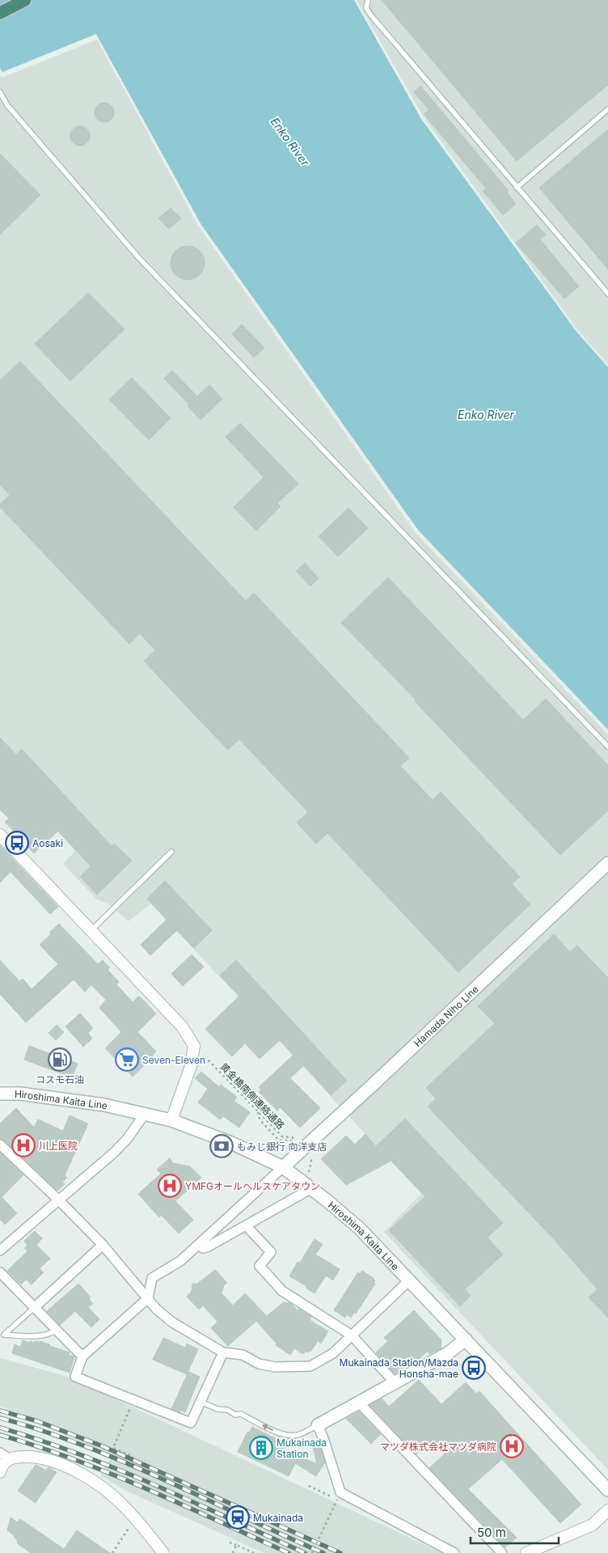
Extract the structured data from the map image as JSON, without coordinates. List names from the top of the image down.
{
  "streets": {
    "main road": ["Hamada Niho Line", "Hiroshima Kaita Line"],
    "path": ["黄金橋南側連絡通路"]
  },
  "crossings": [
    ["Hamada Niho Line", "Hiroshima Kaita Line"]
  ],
  "water": ["Enko River"],
  "places": {
    "bus stop": ["Aosaki", "Mukainada Station/Mazda Honsha-mae"],
    "fuel station": ["コスモ石油"],
    "supermarket": ["Seven-Eleven"],
    "hospital": ["川上医院", "YMFGオールヘルスケアタウン", "マツダ株式会社マツダ病院"],
    "bank": ["もみじ銀行 向洋支店"],
    "building": ["Mukainada Station"],
    "station": ["Mukainada"]
  },
  "scale_bar": "50 m"
}
